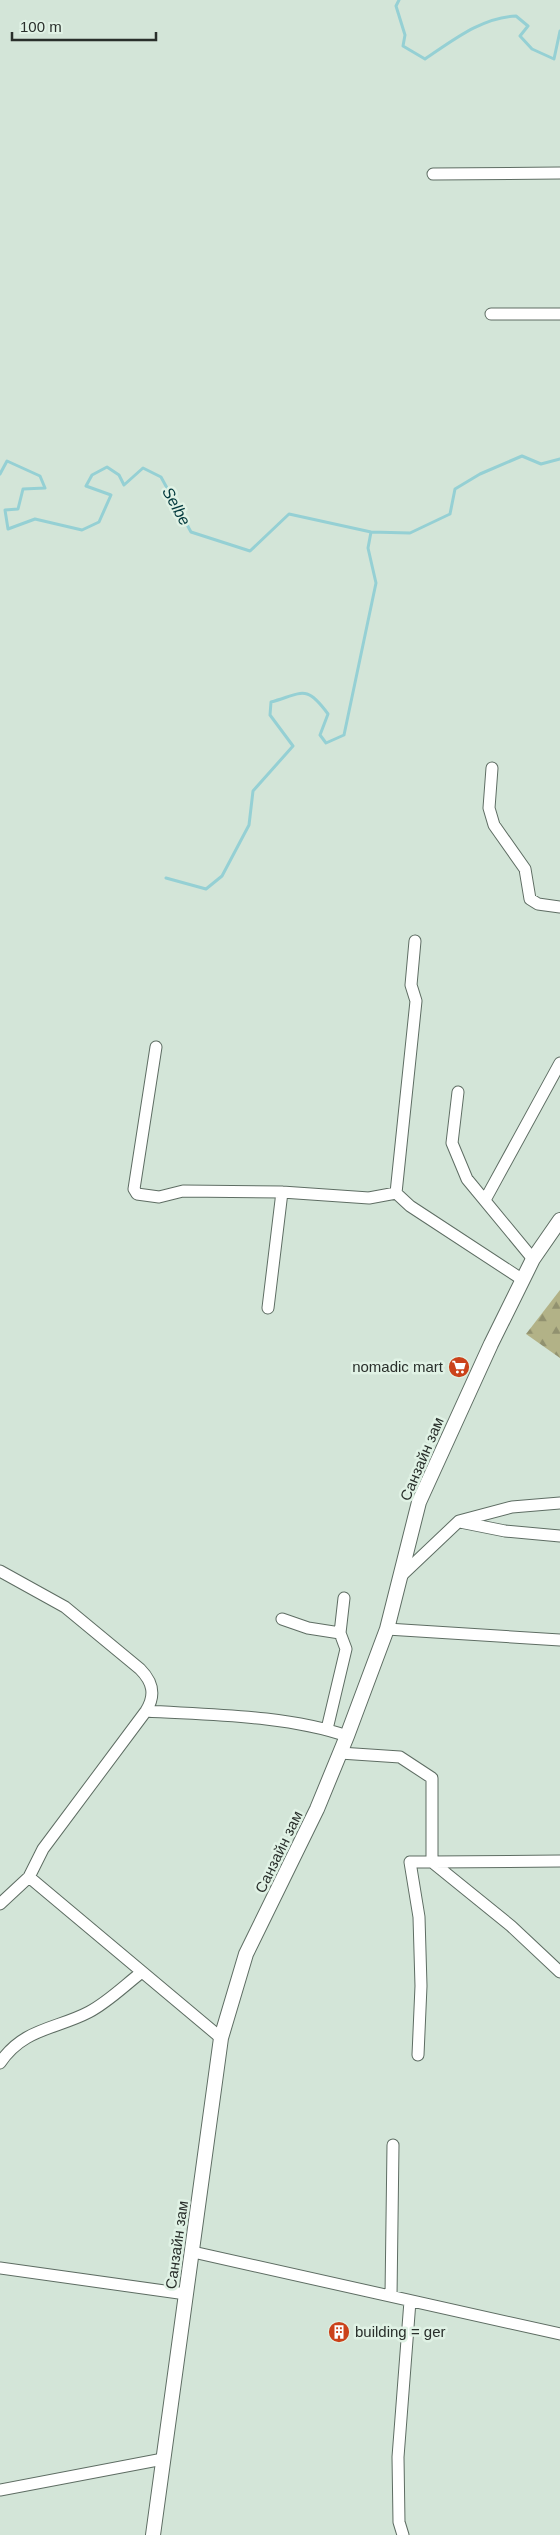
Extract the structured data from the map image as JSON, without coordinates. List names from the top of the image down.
{
  "streets": {
    "main road": ["Санзайн зам"]
  },
  "water": ["Selbe"],
  "places": {
    "supermarket": ["nomadic mart"],
    "building": ["building = ger"]
  },
  "scale_bar": "100 m"
}
